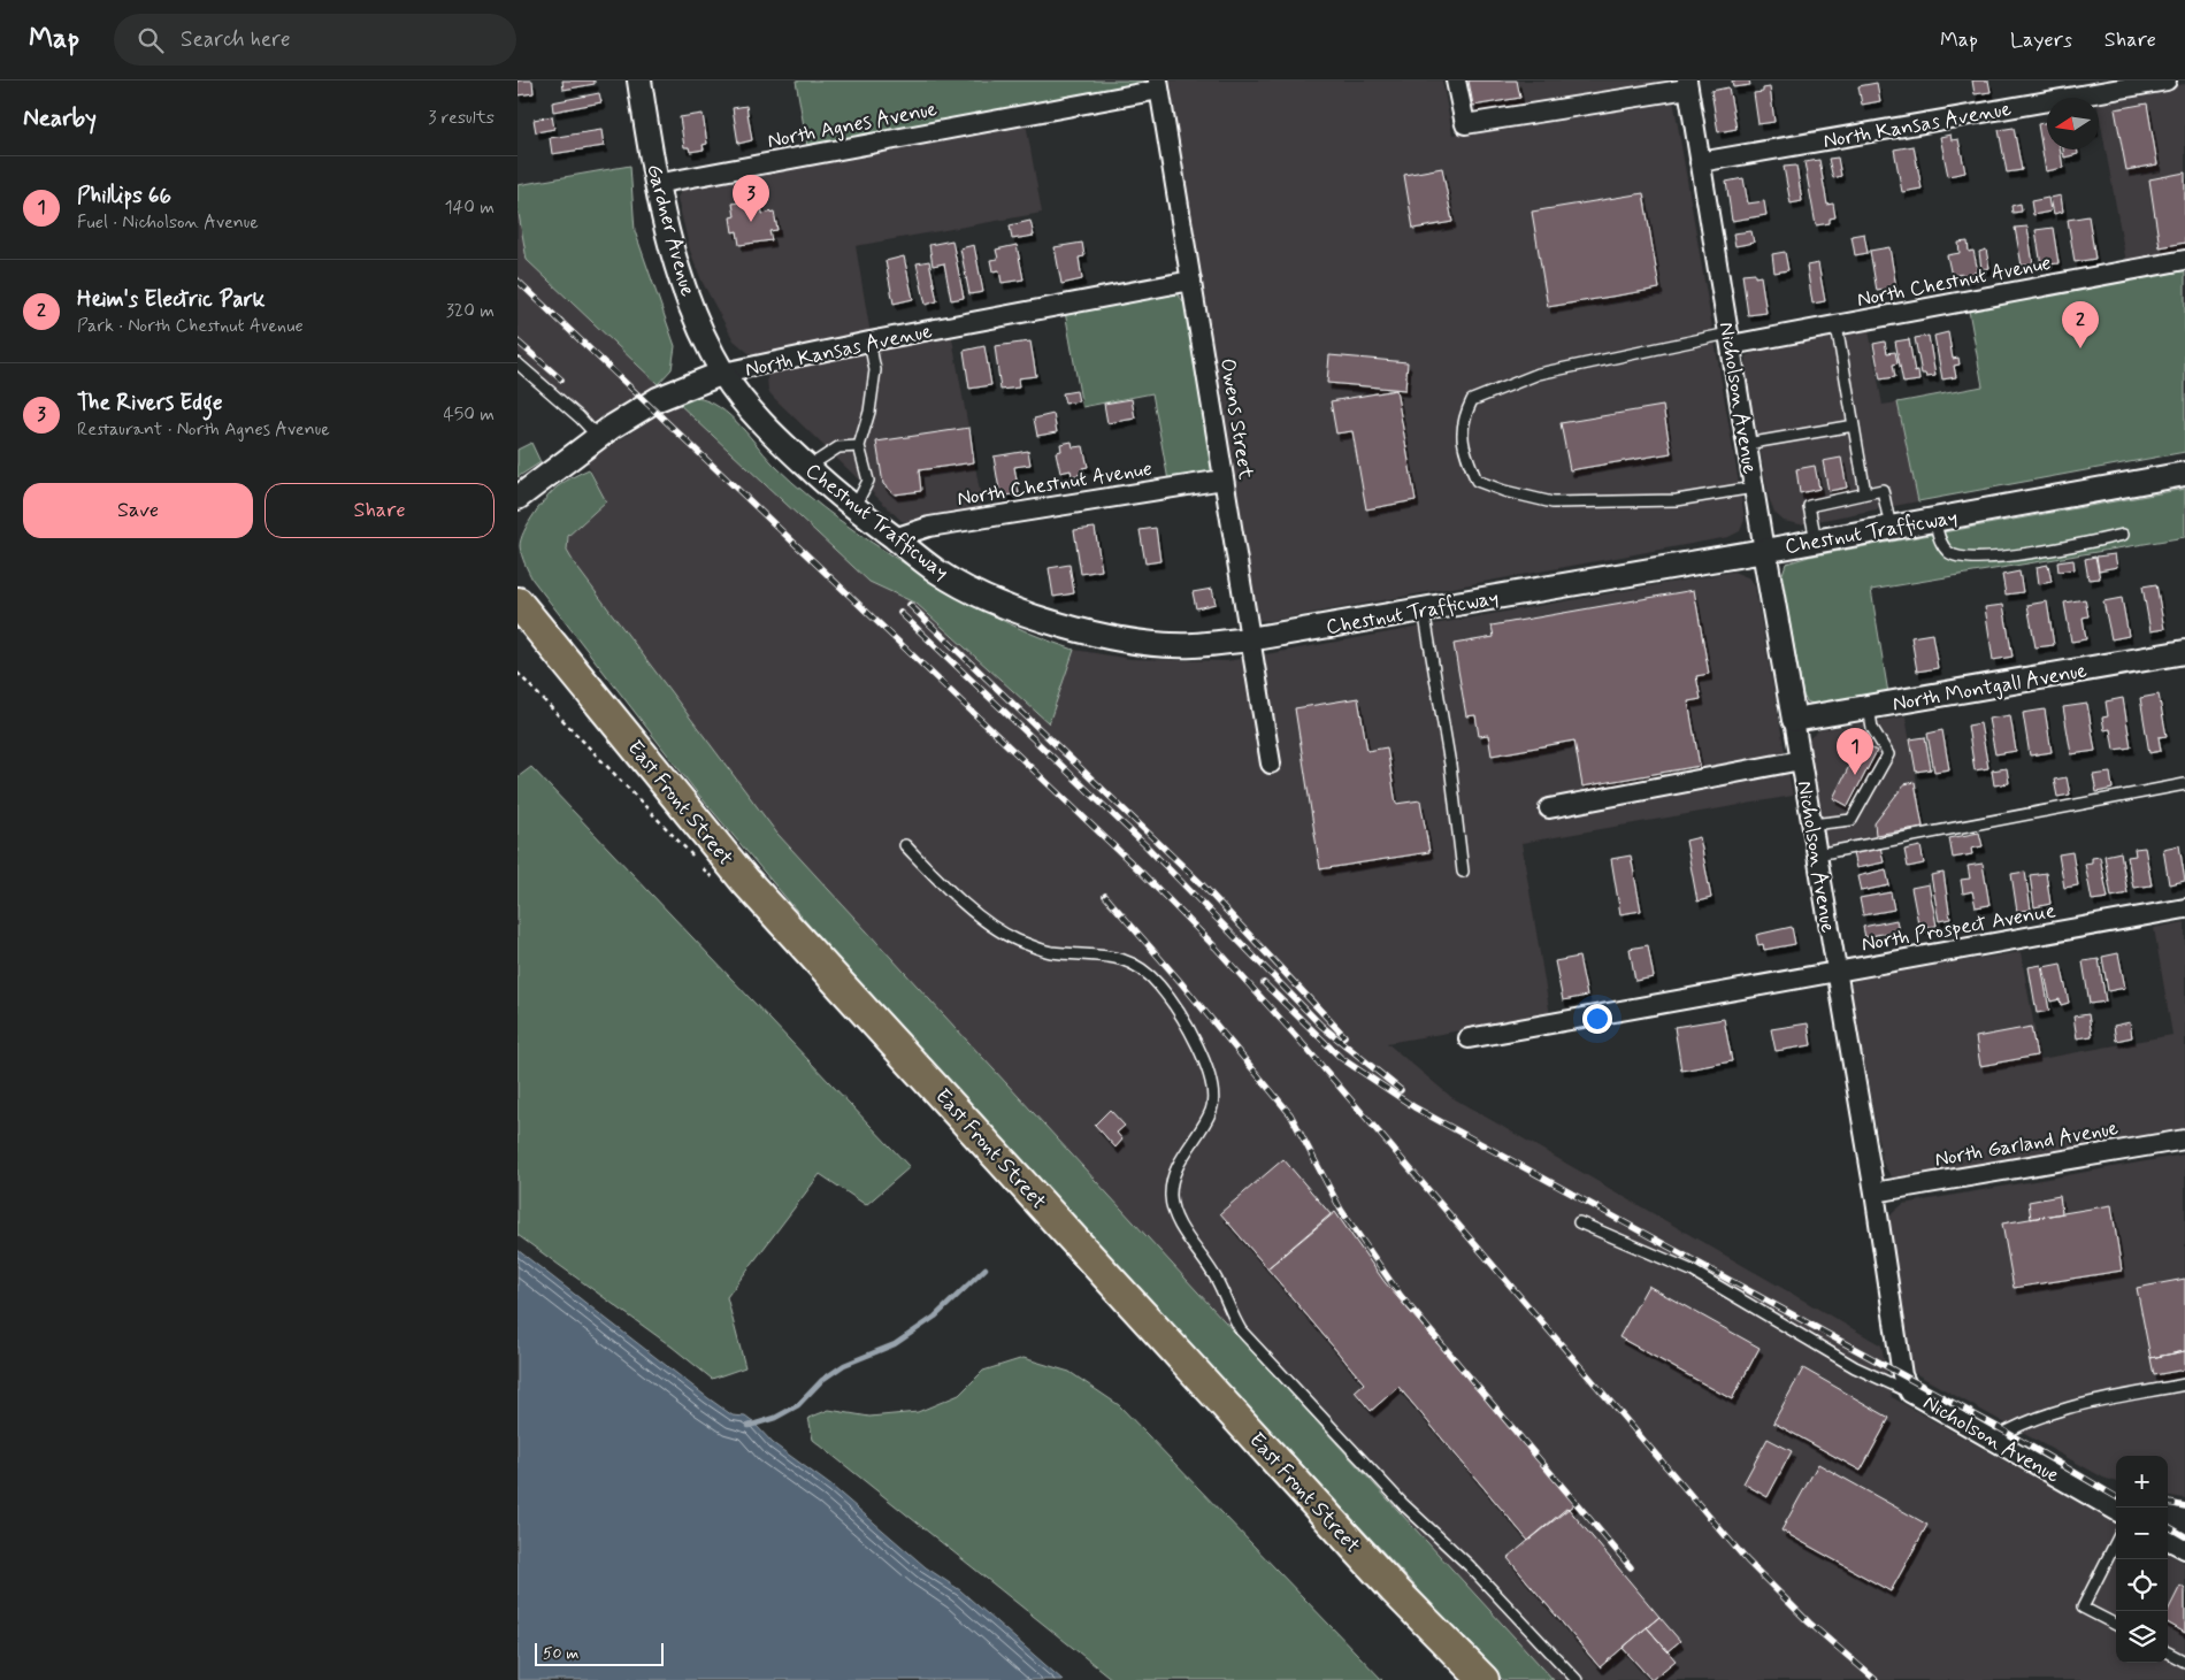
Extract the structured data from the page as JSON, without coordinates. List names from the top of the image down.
{
  "streets": {
    "main road": ["East Front Street"],
    "street": [
      "North Agnes Avenue",
      "North Kansas Avenue",
      "Gardner Avenue",
      "North Chestnut Avenue",
      "Nicholson Avenue",
      "Owens Street",
      "Chestnut Trafficway",
      "North Montgall Avenue",
      "North Prospect Avenue",
      "North Garland Avenue"
    ]
  },
  "crossings": [
    ["North Agnes Avenue", "Gardner Avenue"],
    ["North Agnes Avenue", "Owens Street"],
    ["North Kansas Avenue", "Gardner Avenue"],
    ["North Kansas Avenue", "Nicholson Avenue"],
    ["North Kansas Avenue", "Owens Street"],
    ["North Kansas Avenue", "Chestnut Trafficway"],
    ["Gardner Avenue", "Chestnut Trafficway"],
    ["North Chestnut Avenue", "Nicholson Avenue"],
    ["North Chestnut Avenue", "Owens Street"],
    ["North Chestnut Avenue", "Chestnut Trafficway"],
    ["Nicholson Avenue", "Chestnut Trafficway"],
    ["Nicholson Avenue", "North Montgall Avenue"],
    ["Nicholson Avenue", "North Prospect Avenue"],
    ["Nicholson Avenue", "North Garland Avenue"],
    ["Owens Street", "Chestnut Trafficway"]
  ],
  "scale_bar": "50 m",
  "north": "left",
  "page": {
    "header": "Map",
    "search": "Search here",
    "nav": ["Map", "Layers", "Share"],
    "heading": ["Nearby", "3 results"],
    "list": [
      {
        "mark": "1",
        "name": "Phillips 66",
        "note": "Fuel · Nicholson Avenue",
        "value": "140 m"
      },
      {
        "mark": "2",
        "name": "Heim's Electric Park",
        "note": "Park · North Chestnut Avenue",
        "value": "320 m"
      },
      {
        "mark": "3",
        "name": "The Rivers Edge",
        "note": "Restaurant · North Agnes Avenue",
        "value": "450 m"
      }
    ],
    "pins": ["3", "2", "1"],
    "buttons": ["Save", "Share"],
    "map_buttons": ["+", "−"],
    "scale": "50 m"
  }
}
